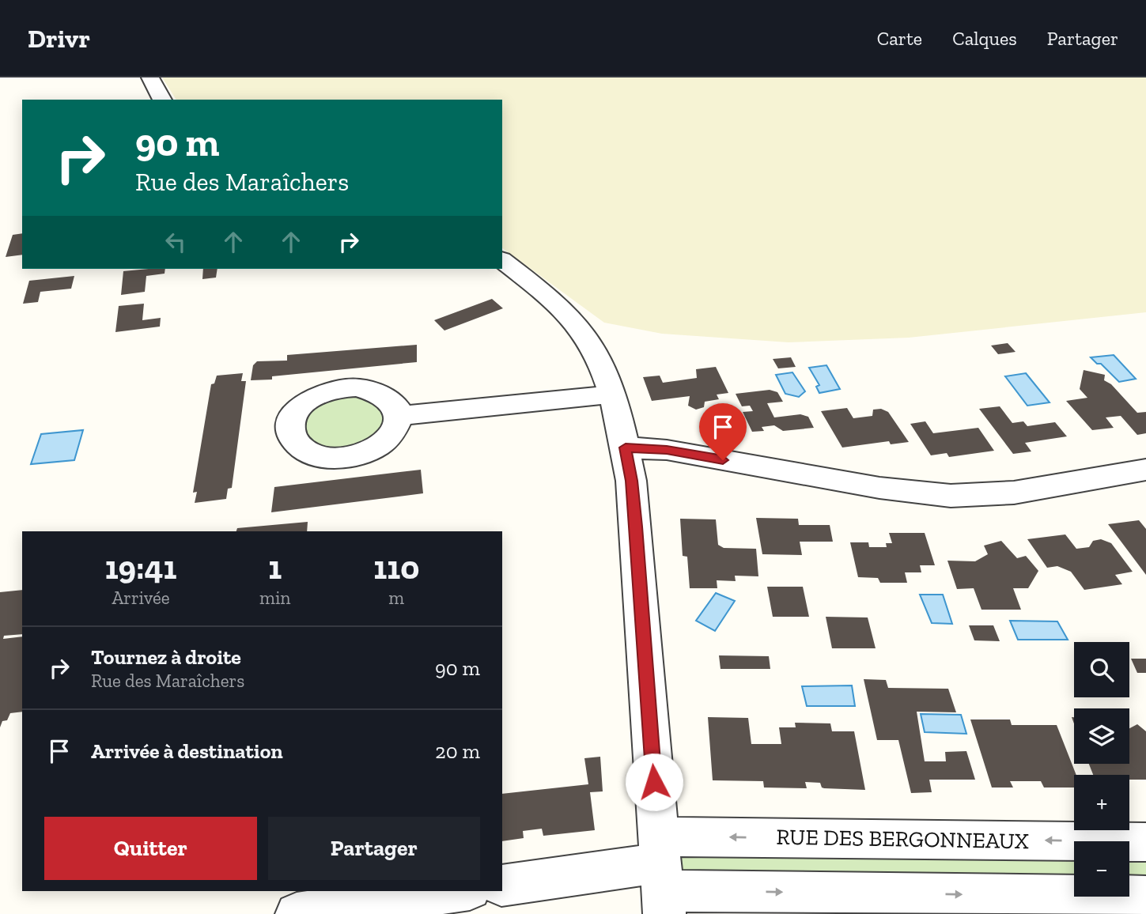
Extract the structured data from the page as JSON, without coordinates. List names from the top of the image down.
{
  "streets": {
    "street": ["RUE DES BERGONNEAUX"]
  },
  "page": {
    "header": "Drivr",
    "nav": ["Carte", "Calques", "Partager"],
    "turn": ["90 m", "Rue des Maraîchers"],
    "eta": [
      "19:41",
      "Arrivée",
      "1",
      "min",
      "110",
      "m"
    ],
    "list": [
      {
        "name": "Tournez à droite",
        "note": "Rue des Maraîchers",
        "value": "90 m"
      },
      {
        "name": "Arrivée à destination",
        "value": "20 m"
      }
    ],
    "map_buttons": ["+", "−"],
    "buttons": ["Quitter", "Partager"]
  }
}
